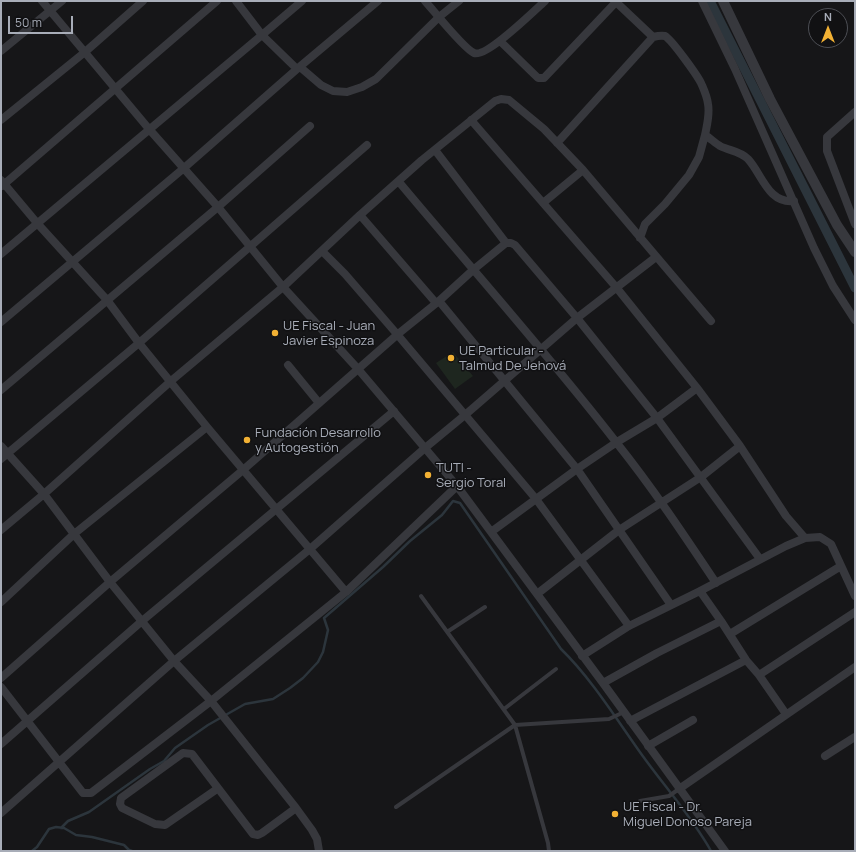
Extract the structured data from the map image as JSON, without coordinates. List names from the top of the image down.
{
  "places": [
    "UE Fiscal - Juan Javier Espinoza",
    "UE Particular - Talmud De Jehová",
    "Fundación Desarrollo y Autogestión",
    "TUTI - Sergio Toral",
    "UE Fiscal - Dr. Miguel Donoso Pareja"
  ],
  "scale_bar": "50 m",
  "north": "top"
}
